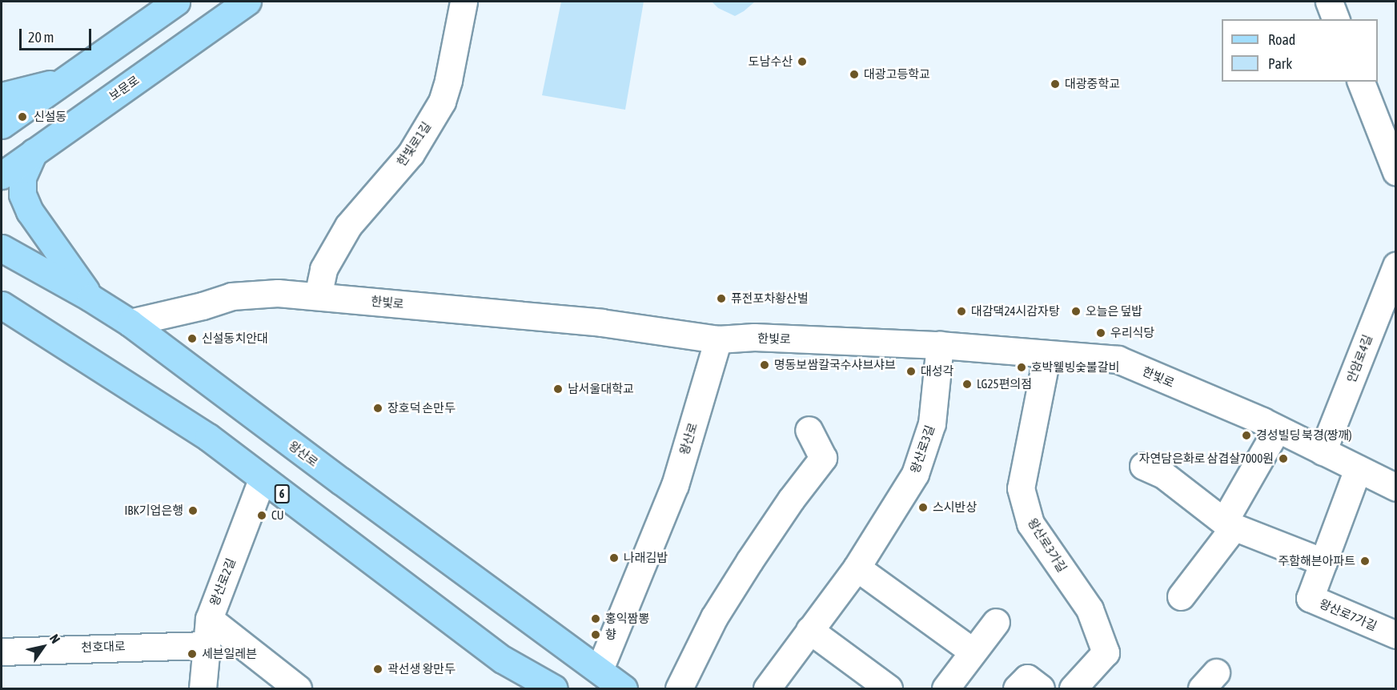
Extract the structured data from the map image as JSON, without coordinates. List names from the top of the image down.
{
  "streets": {
    "main road": ["보문로", "왕산로", "6"],
    "street": [
      "한빛로1길",
      "한빛로",
      "안암로4길",
      "왕산로3길",
      "왕산로3가길",
      "왕산로2길",
      "왕산로7가길",
      "천호대로"
    ]
  },
  "crossings": [
    ["한빛로1길", "한빛로"],
    ["한빛로", "안암로4길"],
    ["한빛로", "왕산로"],
    ["한빛로", "왕산로3길"],
    ["한빛로", "왕산로3가길"],
    ["한빛로", "왕산로7가길"],
    ["6", "왕산로2길"],
    ["왕산로2길", "천호대로"]
  ],
  "places": [
    "도남수산",
    "대광고등학교",
    "대광중학교",
    "신설동",
    "퓨전포차황산벌",
    "대감댁24시감자탕",
    "오늘은 덮밥",
    "우리식당",
    "신설동치안대",
    "명동보쌈칼국수샤브샤브",
    "호박웰빙숯불갈비",
    "대성각",
    "LG25편의점",
    "남서울대학교",
    "장호덕 손만두",
    "경성빌딩 북경(짱깨)",
    "자연담은화로 삼겹살7000원",
    "스시반상",
    "IBK기업은행",
    "CU",
    "나래김밥",
    "주함해븐아파트",
    "홍익짬뽕",
    "향",
    "세븐일레븐",
    "곽선생 왕만두"
  ],
  "legend": ["Road", "Park"],
  "scale_bar": "20 m",
  "north": "top right"
}
